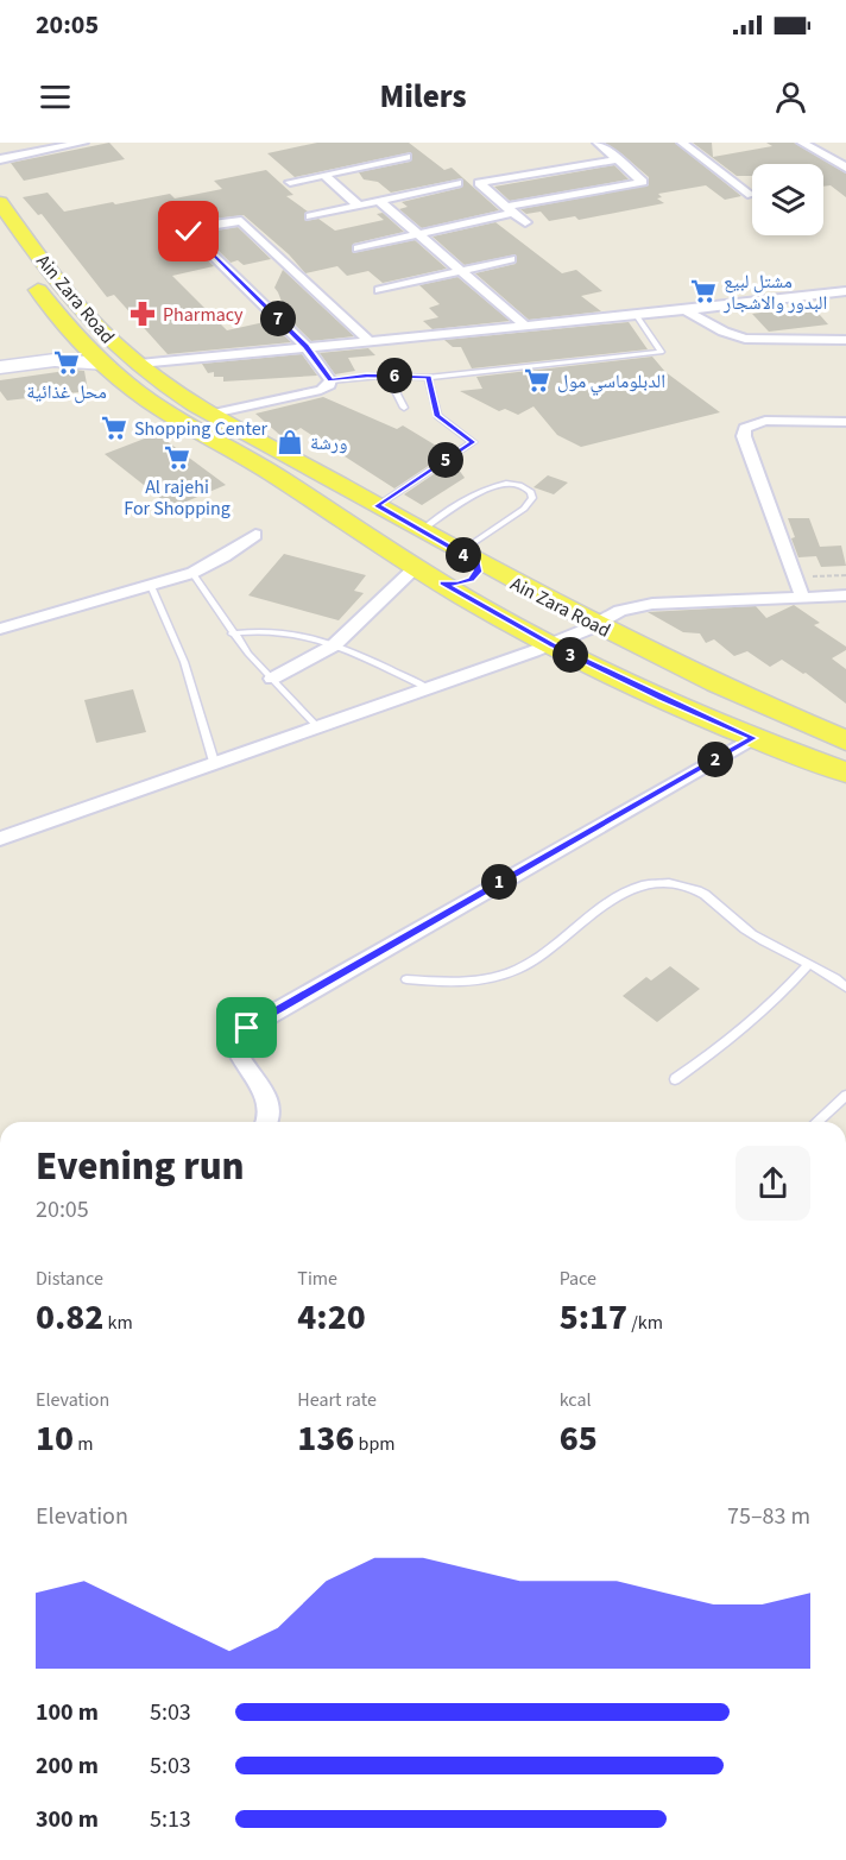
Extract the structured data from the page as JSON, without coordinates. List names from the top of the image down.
{
  "streets": {
    "main road": ["Ain Zara Road"]
  },
  "places": {
    "supermarket": [
      "مشتل لبيع البدور والاشجار",
      "محل غذائية",
      "الدبلوماسي مول",
      "Shopping Center",
      "Al rajehi For Shopping"
    ],
    "pharmacy": ["Pharmacy"],
    "shop": ["ورشة"]
  },
  "page": {
    "status": "20:05",
    "header": "Milers",
    "pins": [
      "7",
      "6",
      "5",
      "4",
      "3",
      "2",
      "1"
    ],
    "heading": ["Evening run", "20:05"],
    "stats": [
      ["Distance", "0.82 km"],
      ["Time", "4:20"],
      ["Pace", "5:17 /km"],
      ["Elevation", "10 m"],
      ["Heart rate", "136 bpm"],
      ["kcal", "65"]
    ],
    "chart": ["Elevation", "75–83 m"],
    "list": [
      {
        "name": "100 m",
        "note": "5:03"
      },
      {
        "name": "200 m",
        "note": "5:03"
      },
      {
        "name": "300 m",
        "note": "5:13"
      }
    ]
  }
}
